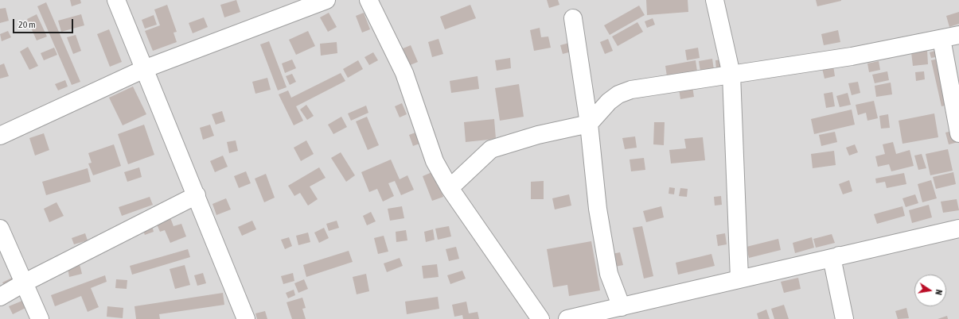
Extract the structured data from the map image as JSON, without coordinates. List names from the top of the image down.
{
  "scale_bar": "20 m",
  "north": "right"
}
